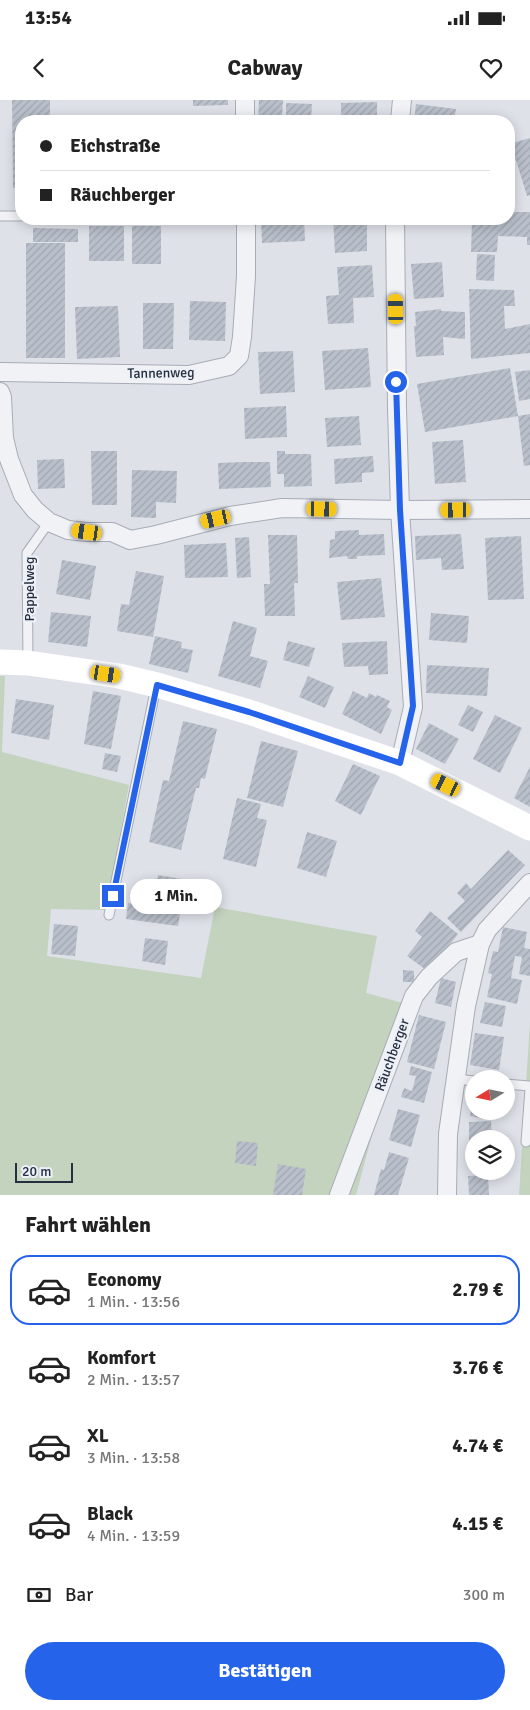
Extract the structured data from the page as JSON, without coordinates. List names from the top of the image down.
{
  "streets": {
    "street": ["Tannenweg", "Räuchberger"],
    "lane": ["Pappelweg"]
  },
  "scale_bar": "20 m",
  "north": "left",
  "page": {
    "status": "13:54",
    "header": "Cabway",
    "banner": ["Eichstraße", "Räuchberger"],
    "bubble": "1 Min.",
    "scale": "20 m",
    "heading": "Fahrt wählen",
    "list": [
      {
        "name": "Economy",
        "note": "1 Min. · 13:56",
        "value": "2.79 €"
      },
      {
        "name": "Komfort",
        "note": "2 Min. · 13:57",
        "value": "3.76 €"
      },
      {
        "name": "XL",
        "note": "3 Min. · 13:58",
        "value": "4.74 €"
      },
      {
        "name": "Black",
        "note": "4 Min. · 13:59",
        "value": "4.15 €"
      }
    ],
    "pay": ["Bar", "300 m"],
    "buttons": "Bestätigen"
  }
}
